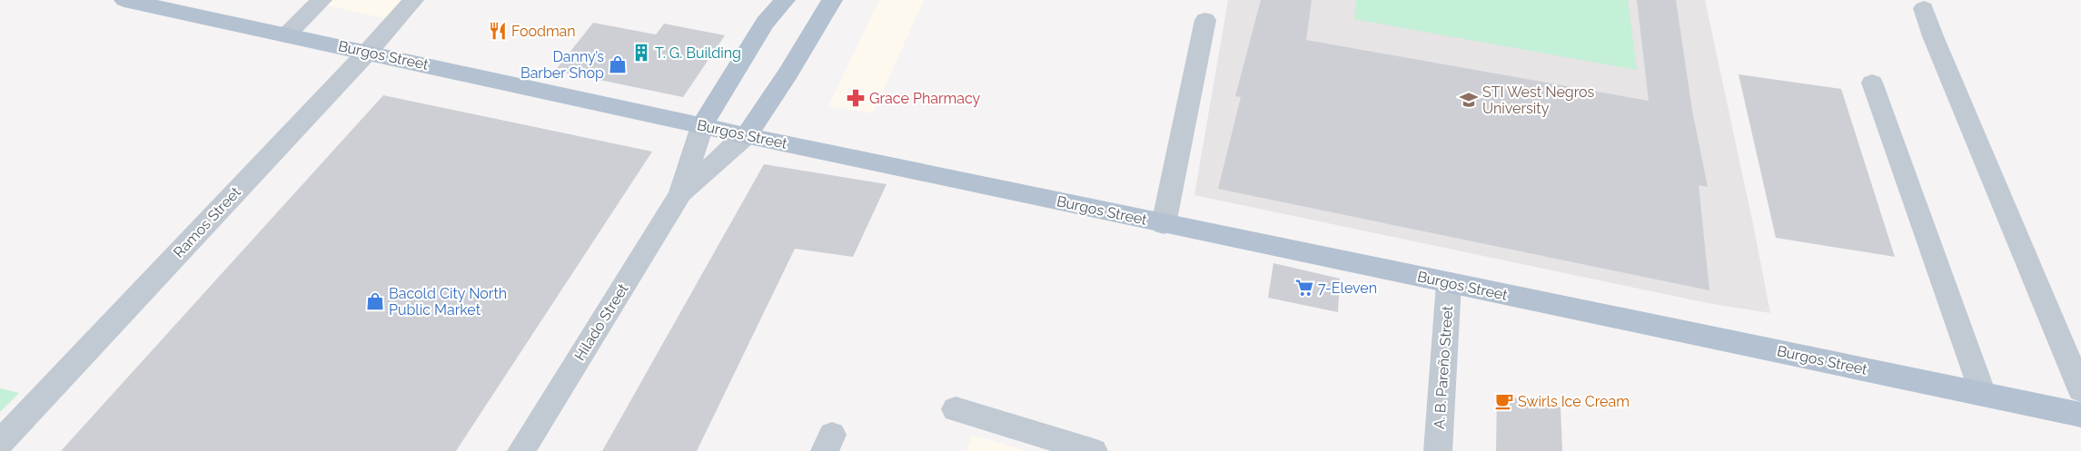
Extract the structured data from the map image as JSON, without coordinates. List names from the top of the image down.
{
  "streets": {
    "main road": ["Burgos Street", "Hilado Street"],
    "street": ["Ramos Street", "A. B. Pareño Street"]
  },
  "crossings": [
    ["Burgos Street", "Ramos Street"],
    ["Burgos Street", "Hilado Street"],
    ["Burgos Street", "A. B. Pareño Street"]
  ],
  "places": {
    "restaurant": ["Foodman"],
    "building": ["T. G. Building"],
    "shop": ["Danny’s Barber Shop", "Bacold City North Public Market"],
    "pharmacy": ["Grace Pharmacy"],
    "school or university": ["STI West Negros University"],
    "supermarket": ["7-Eleven"],
    "cafe": ["Swirls Ice Cream"]
  }
}
